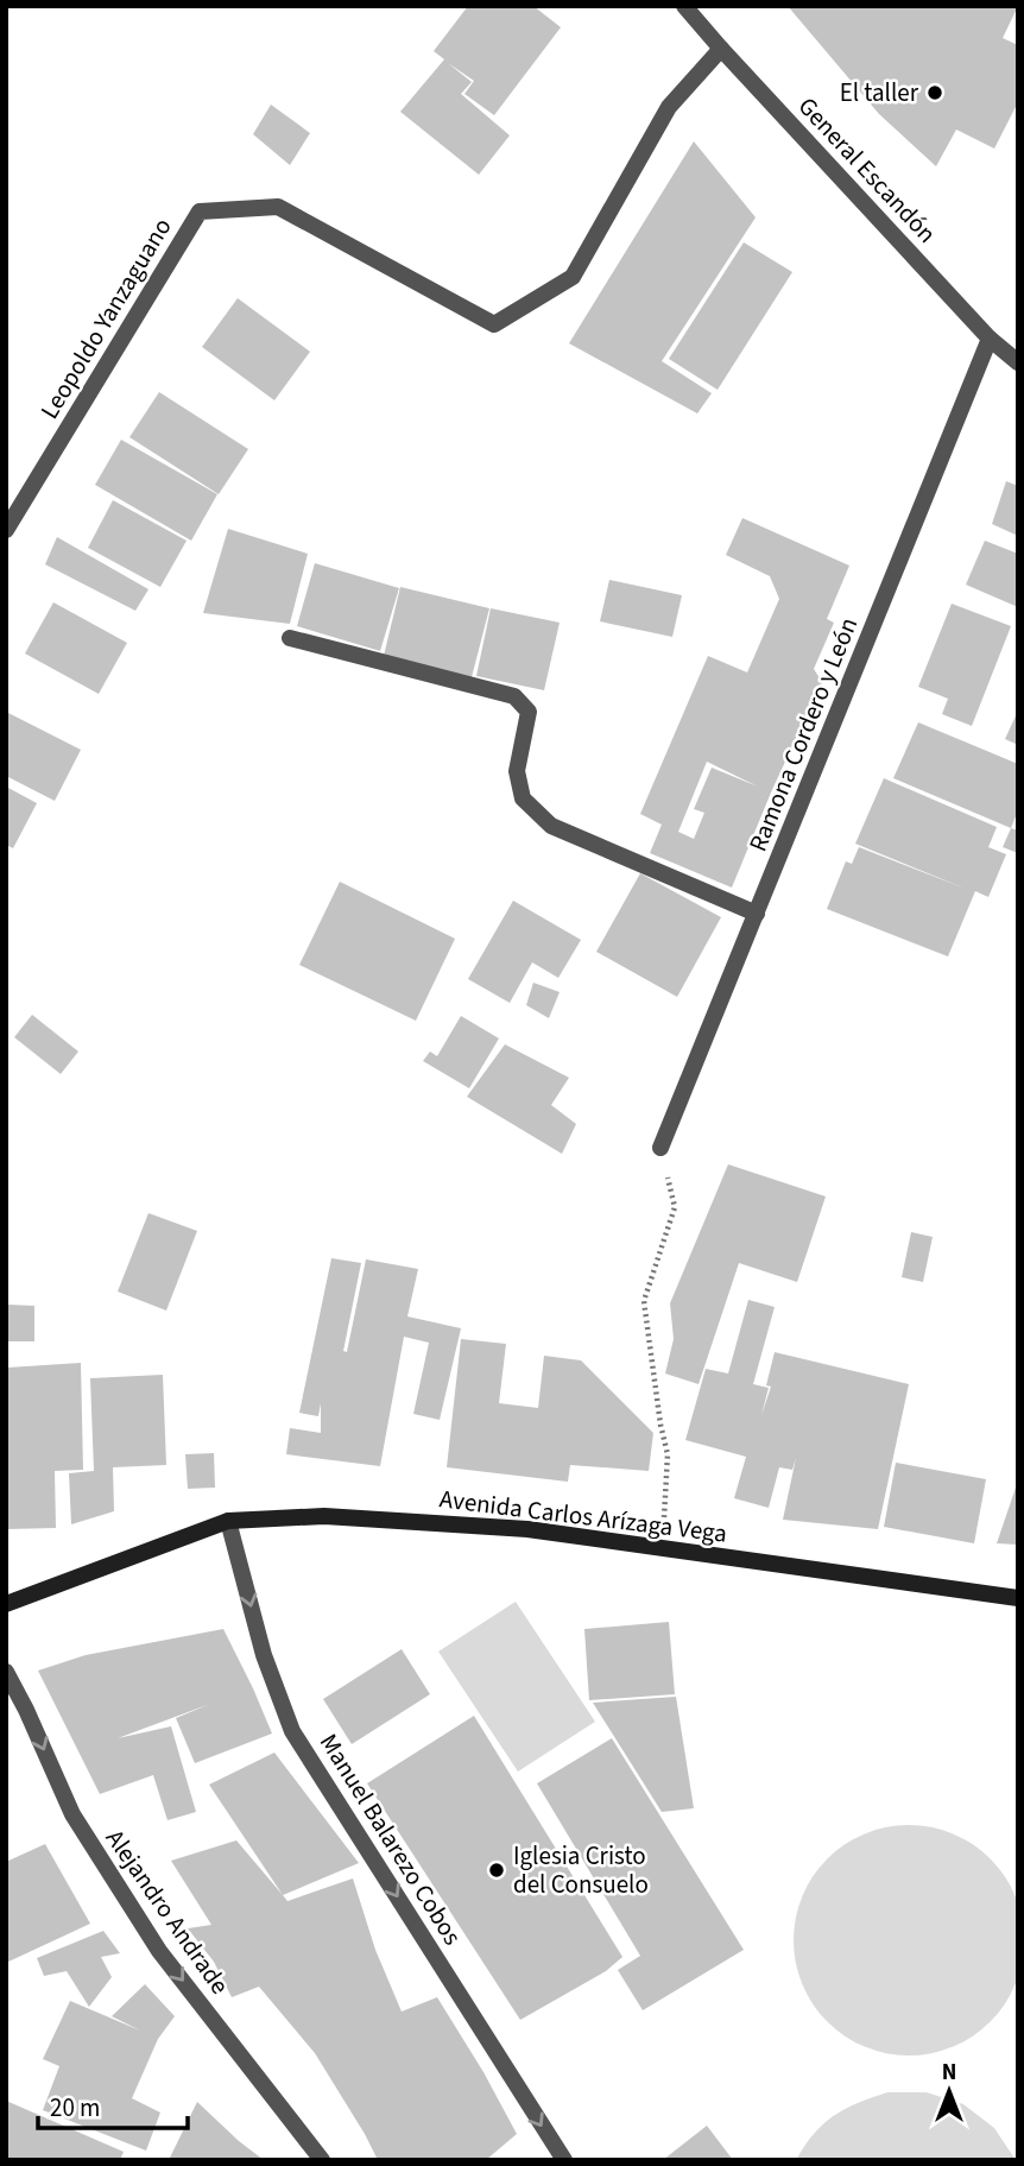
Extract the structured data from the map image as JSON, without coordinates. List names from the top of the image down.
{
  "streets": {
    "street": [
      "General Escandón",
      "Leopoldo Yanzaguano",
      "Ramona Cordero y León",
      "Avenida Carlos Arízaga Vega",
      "Manuel Balarezo Cobos",
      "Alejandro Andrade"
    ]
  },
  "crossings": [
    ["General Escandón", "Leopoldo Yanzaguano"],
    ["General Escandón", "Ramona Cordero y León"],
    ["Avenida Carlos Arízaga Vega", "Manuel Balarezo Cobos"]
  ],
  "one_way": ["Manuel Balarezo Cobos", "Alejandro Andrade"],
  "places": ["El taller", "Iglesia Cristo del Consuelo"],
  "scale_bar": "20 m",
  "north": "top"
}
